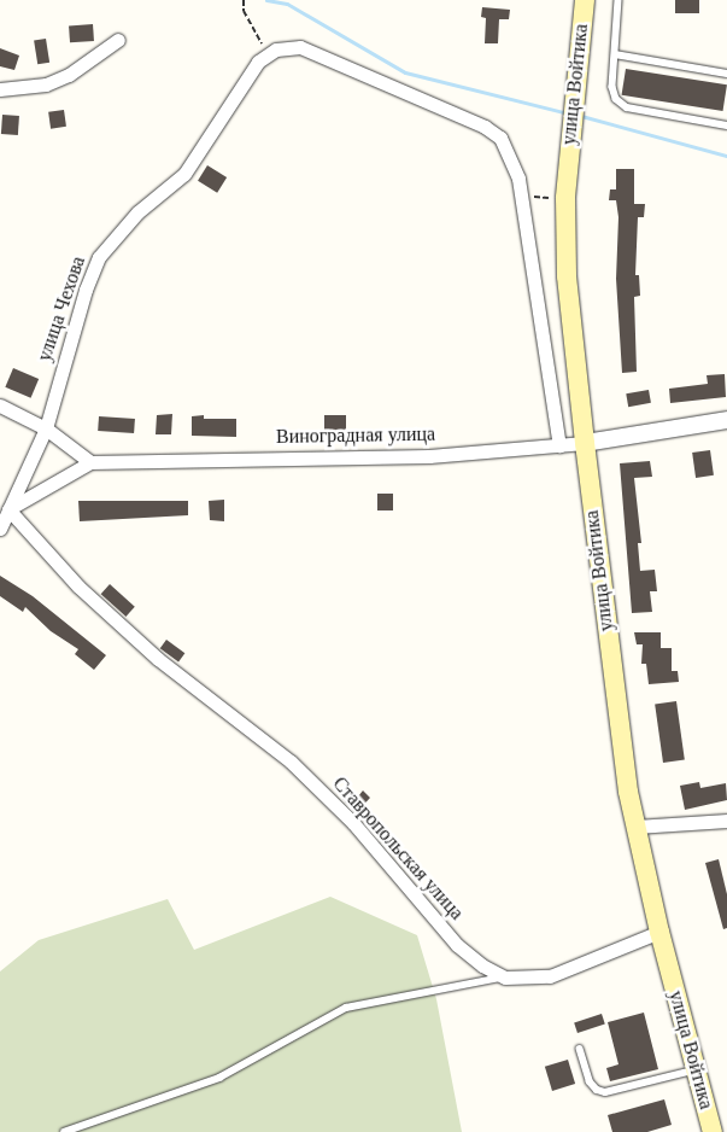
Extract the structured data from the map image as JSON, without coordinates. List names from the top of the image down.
{
  "streets": {
    "main road": ["улица Войтика"],
    "street": ["улица Чехова", "Виноградная улица", "Ставропольская улица"]
  },
  "crossings": [
    ["улица Войтика", "Виноградная улица"],
    ["улица Чехова", "Ставропольская улица"]
  ]
}
